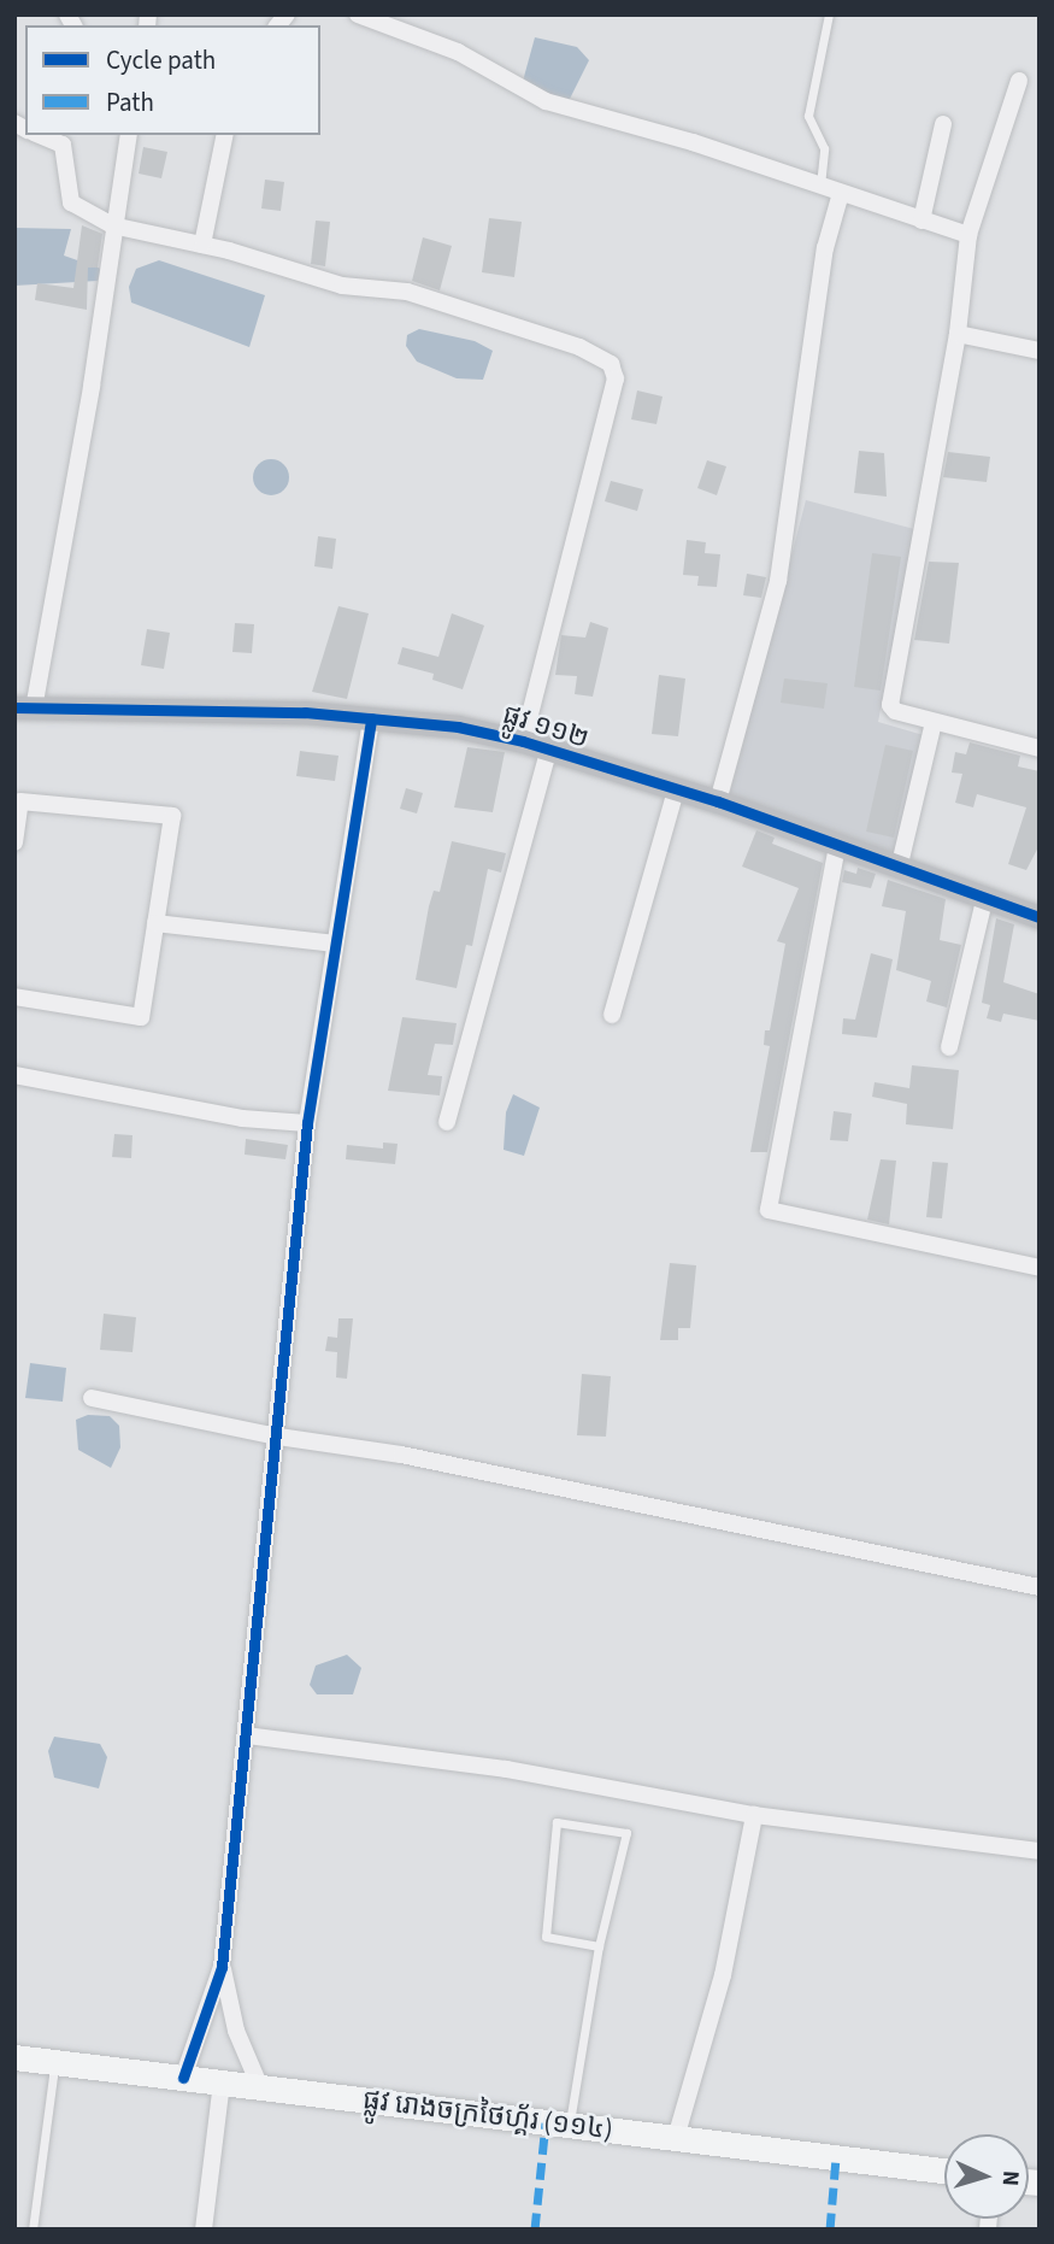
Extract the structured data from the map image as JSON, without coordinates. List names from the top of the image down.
{
  "streets": {
    "main road": ["ផ្លូវ រោងចក្រថៃហ្គ័រ (១១៤)"],
    "street": ["ផ្លូវ ១១២"]
  },
  "legend": ["Cycle path", "Path"],
  "north": "right"
}
